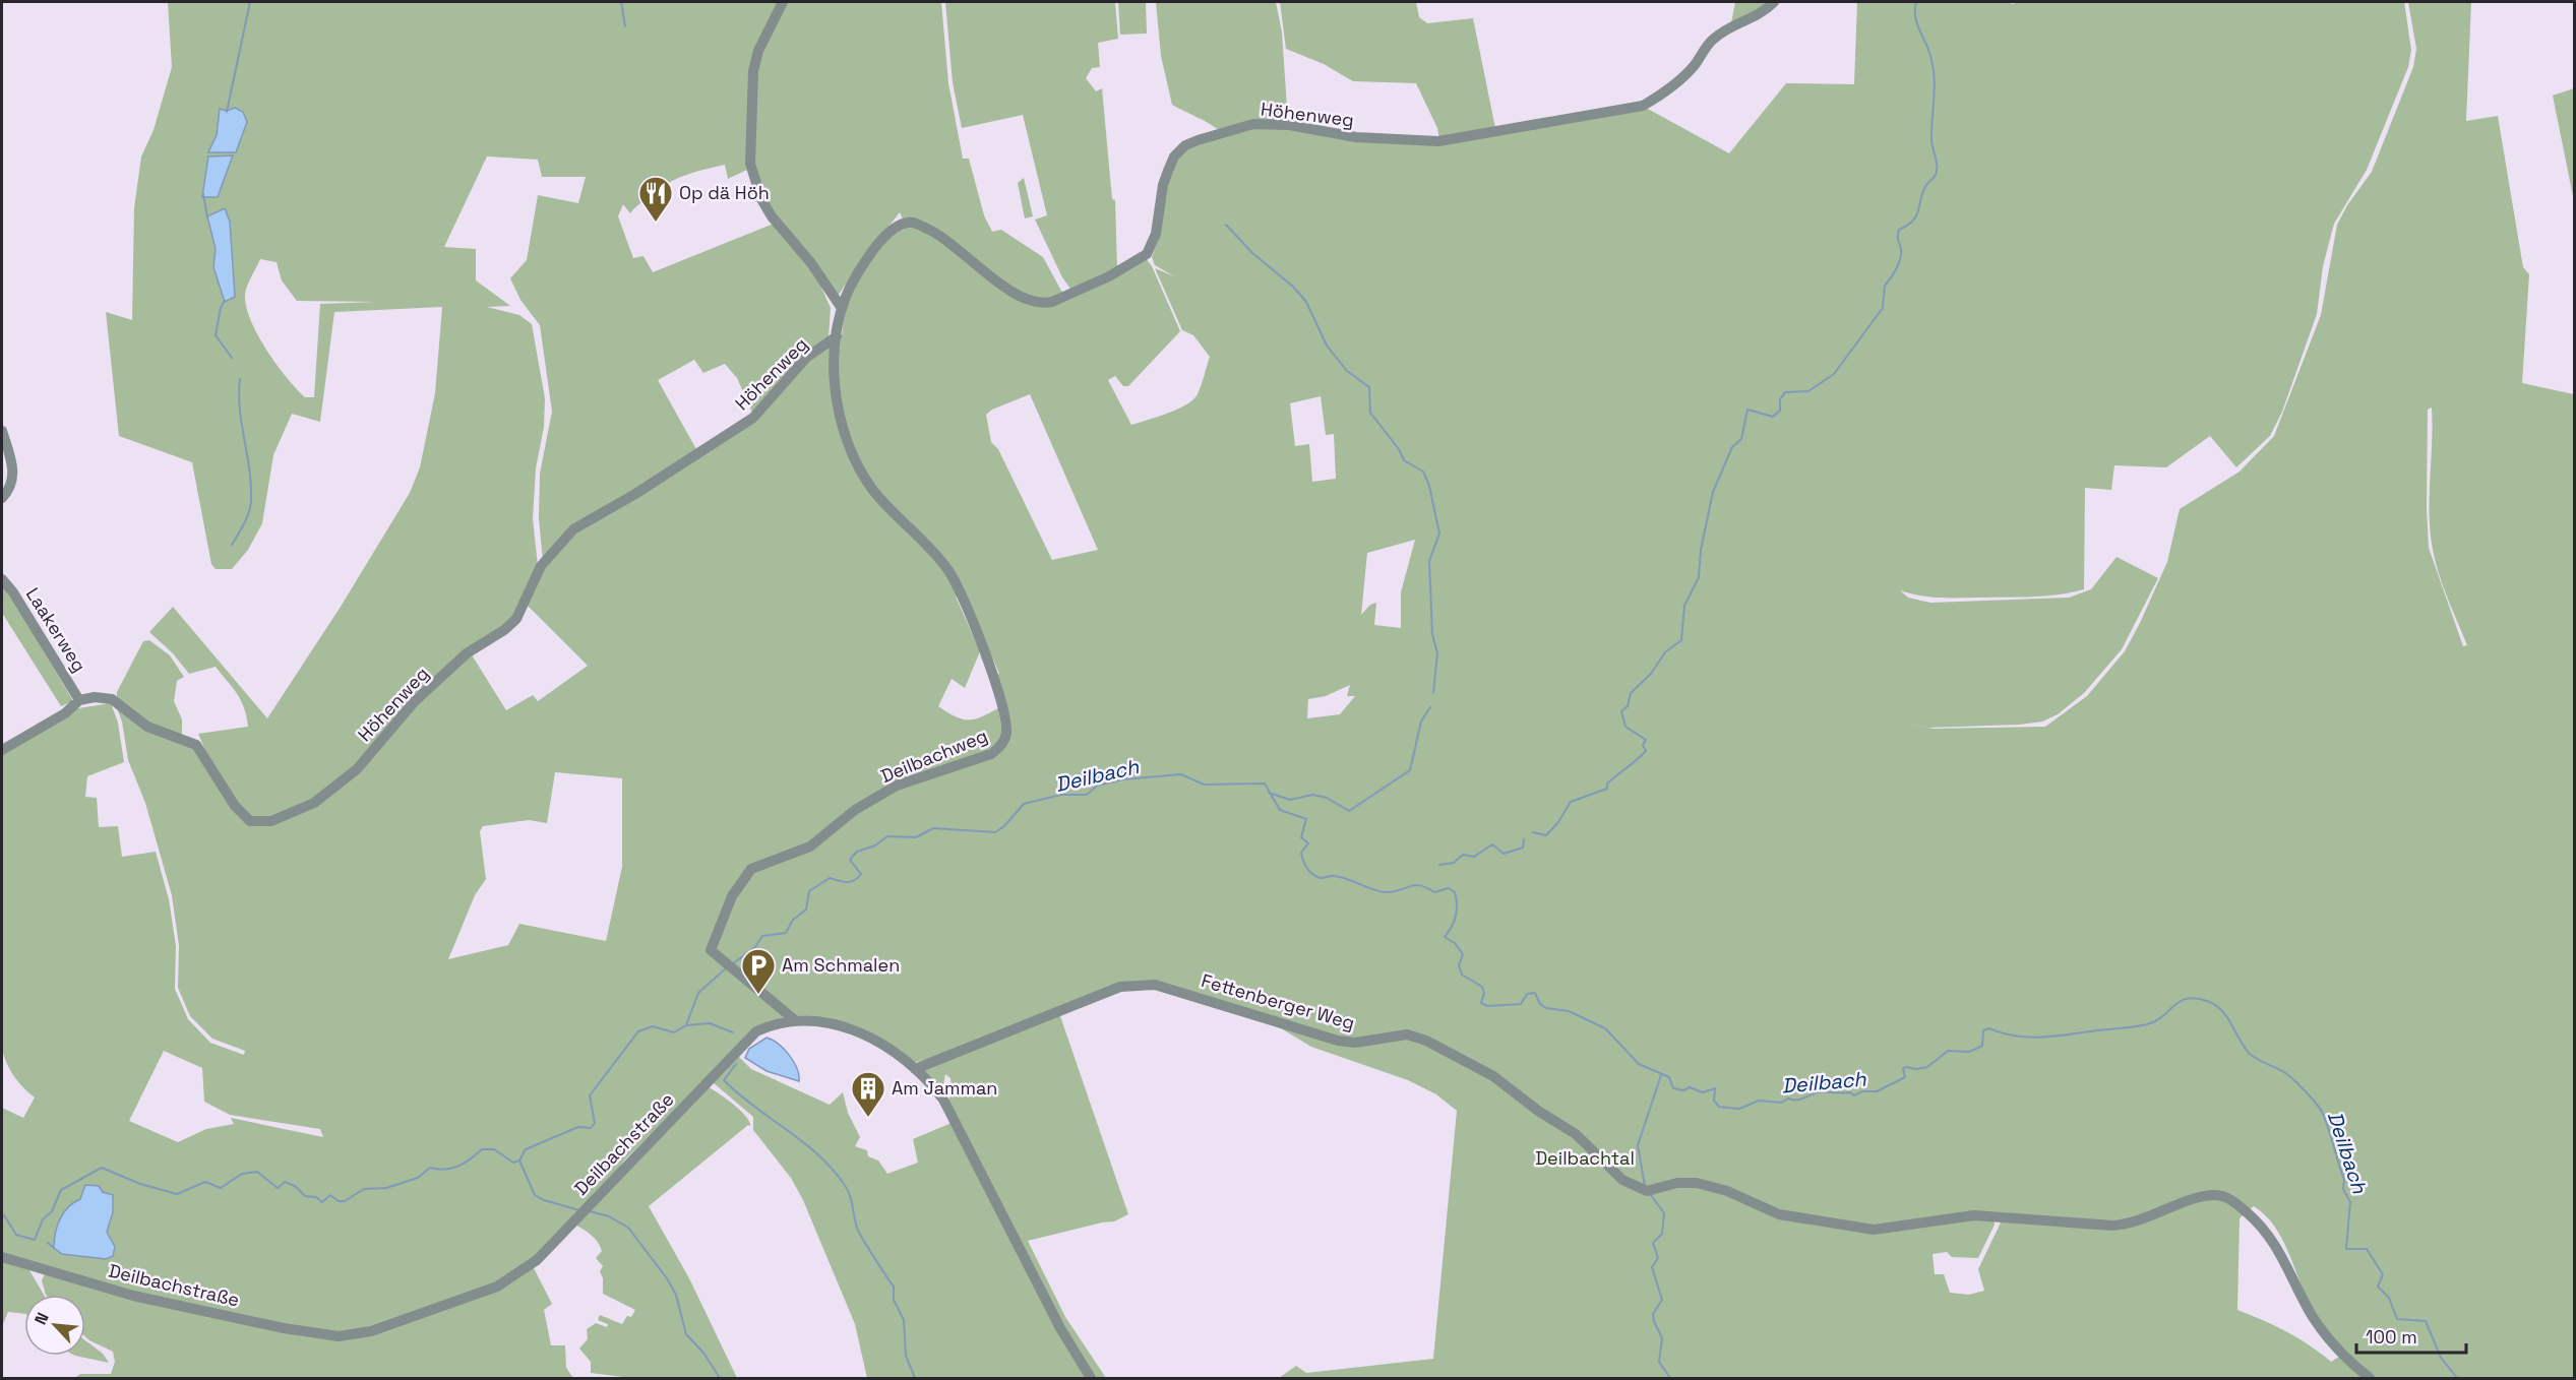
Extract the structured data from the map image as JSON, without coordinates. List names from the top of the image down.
{
  "streets": {
    "street": [
      "Höhenweg",
      "Laakerweg",
      "Deilbachweg",
      "Fettenberger Weg",
      "Deilbachstraße"
    ]
  },
  "crossings": [
    ["Höhenweg", "Laakerweg"],
    ["Höhenweg", "Deilbachweg"],
    ["Deilbachweg", "Deilbachstraße"],
    ["Fettenberger Weg", "Deilbachstraße"]
  ],
  "water": ["Deilbach"],
  "parks": ["Deilbachtal"],
  "places": {
    "restaurant": ["Op dä Höh"],
    "parking": ["Am Schmalen"],
    "building": ["Am Jamman"]
  },
  "scale_bar": "100 m",
  "north": "top left"
}
